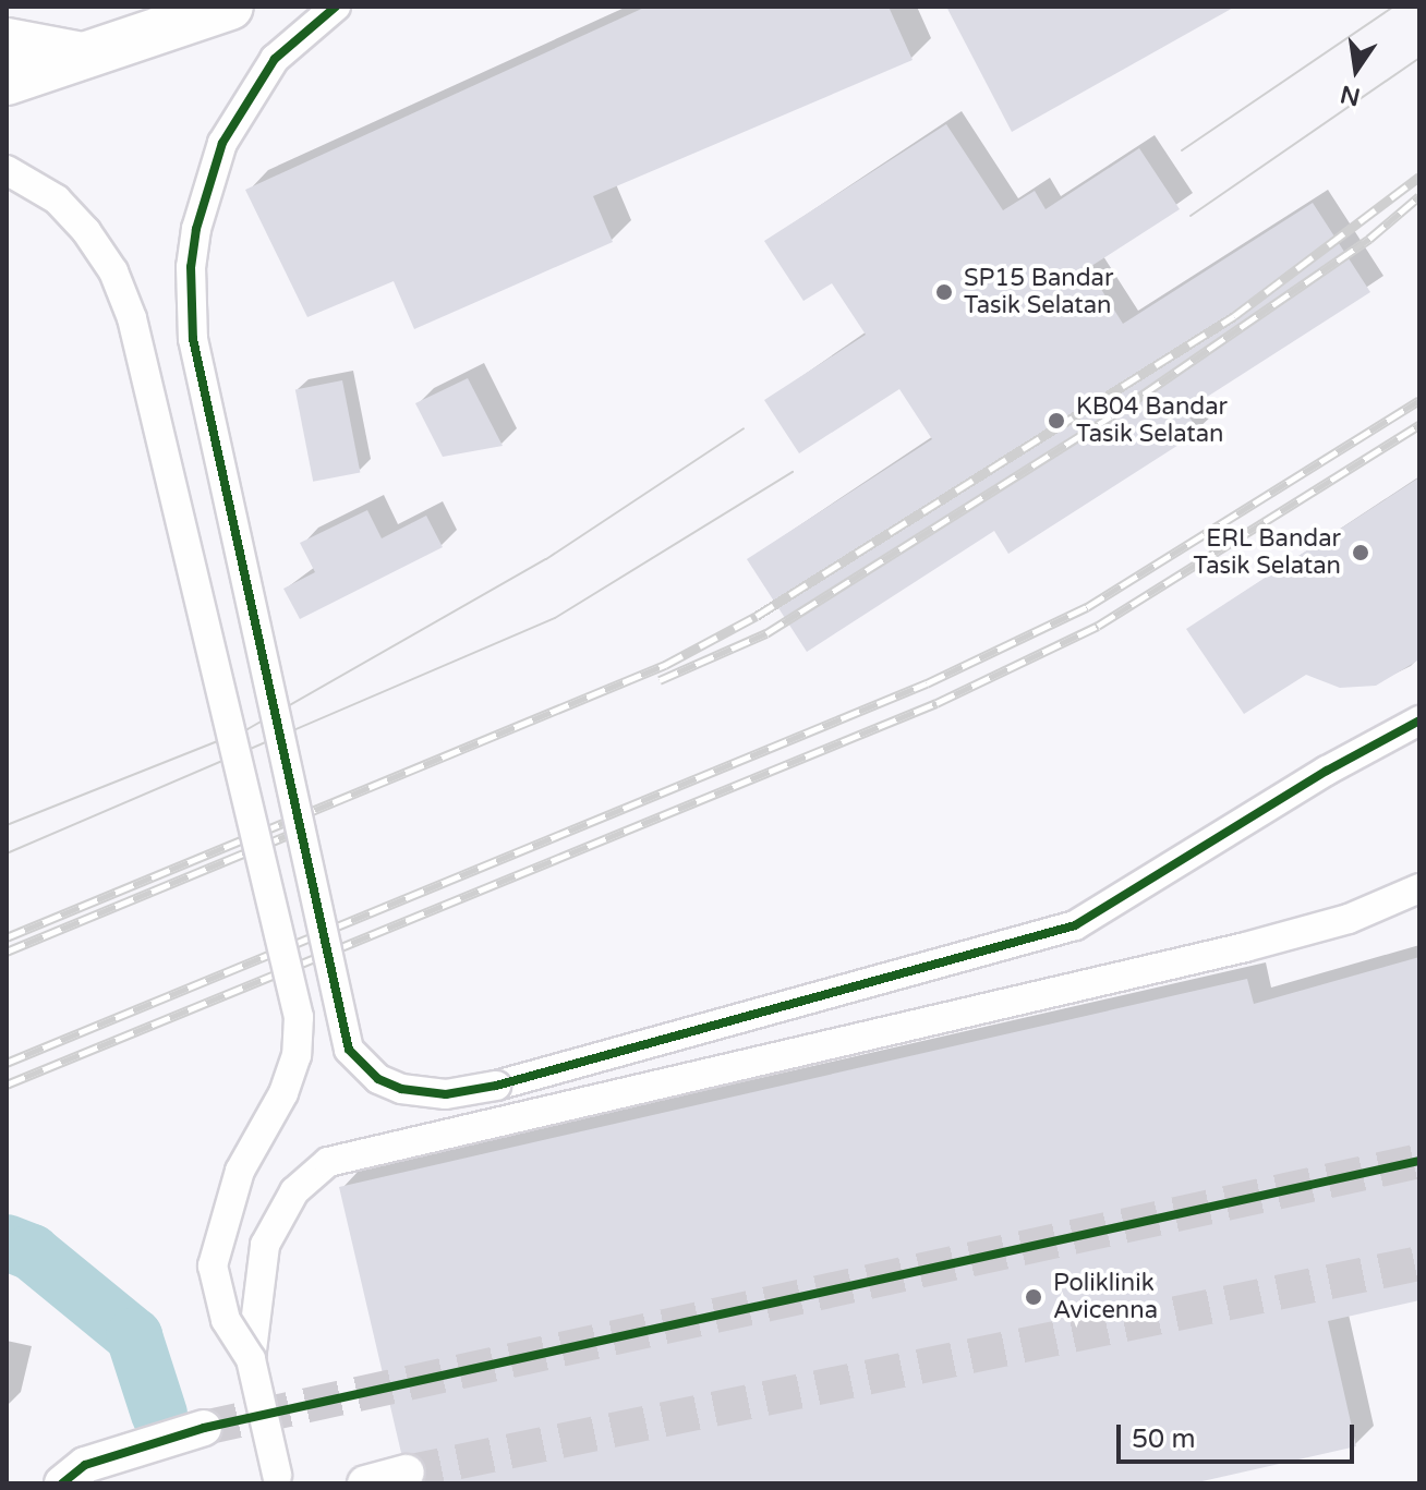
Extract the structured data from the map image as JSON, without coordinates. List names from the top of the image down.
{
  "places": [
    "SP15 Bandar Tasik Selatan",
    "KB04 Bandar Tasik Selatan",
    "ERL Bandar Tasik Selatan",
    "Poliklinik Avicenna"
  ],
  "scale_bar": "50 m",
  "north": "bottom"
}
